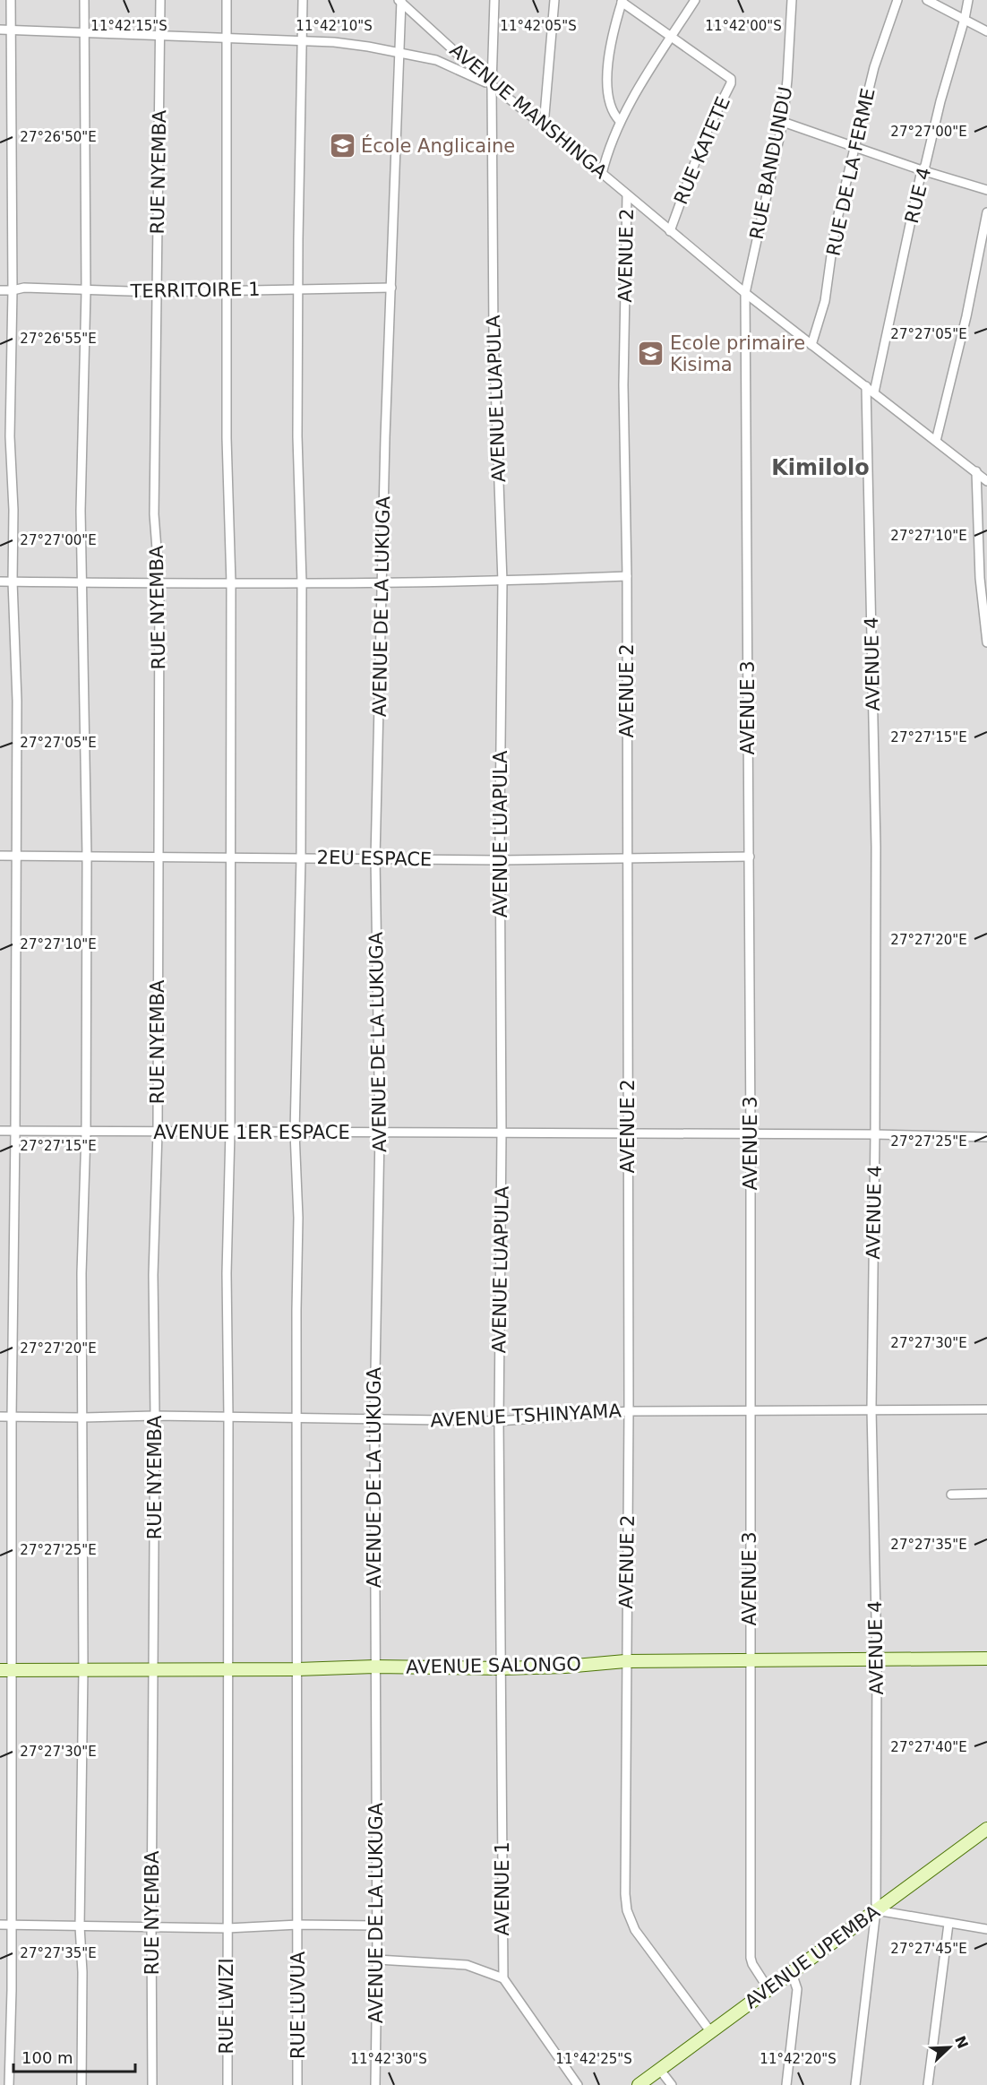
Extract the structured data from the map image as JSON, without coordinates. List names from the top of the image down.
{
  "streets": {
    "street": [
      "AVENUE MANSHINGA",
      "RUE KATETE",
      "RUE BANDUNDU",
      "RUE NYEMBA",
      "RUE DE LA FERME",
      "RUE 4",
      "AVENUE 2",
      "TERRITOIRE 1",
      "AVENUE LUAPULA",
      "AVENUE DE LA LUKUGA",
      "AVENUE 4",
      "AVENUE 3",
      "2EU ESPACE",
      "AVENUE 1ER ESPACE",
      "AVENUE TSHINYAMA",
      "AVENUE SALONGO",
      "AVENUE 1",
      "AVENUE UPEMBA",
      "RUE LUVUA",
      "RUE LWIZI"
    ]
  },
  "crossings": [
    ["AVENUE MANSHINGA", "RUE KATETE"],
    ["AVENUE MANSHINGA", "RUE BANDUNDU"],
    ["AVENUE MANSHINGA", "RUE DE LA FERME"],
    ["AVENUE MANSHINGA", "RUE 4"],
    ["AVENUE MANSHINGA", "AVENUE 2"],
    ["AVENUE MANSHINGA", "AVENUE LUAPULA"],
    ["AVENUE MANSHINGA", "AVENUE DE LA LUKUGA"],
    ["AVENUE MANSHINGA", "AVENUE 4"],
    ["AVENUE MANSHINGA", "AVENUE 3"],
    ["RUE BANDUNDU", "AVENUE 3"],
    ["RUE NYEMBA", "TERRITOIRE 1"],
    ["RUE NYEMBA", "2EU ESPACE"],
    ["RUE NYEMBA", "AVENUE 1ER ESPACE"],
    ["RUE NYEMBA", "AVENUE TSHINYAMA"],
    ["RUE NYEMBA", "AVENUE SALONGO"],
    ["AVENUE 2", "2EU ESPACE"],
    ["AVENUE 2", "AVENUE 1ER ESPACE"],
    ["AVENUE 2", "AVENUE TSHINYAMA"],
    ["AVENUE 2", "AVENUE SALONGO"],
    ["AVENUE 2", "AVENUE UPEMBA"],
    ["TERRITOIRE 1", "AVENUE DE LA LUKUGA"],
    ["TERRITOIRE 1", "RUE LUVUA"],
    ["TERRITOIRE 1", "RUE LWIZI"],
    ["AVENUE LUAPULA", "2EU ESPACE"],
    ["AVENUE LUAPULA", "AVENUE 1ER ESPACE"],
    ["AVENUE LUAPULA", "AVENUE TSHINYAMA"],
    ["AVENUE LUAPULA", "AVENUE SALONGO"],
    ["AVENUE LUAPULA", "AVENUE 1"],
    ["AVENUE DE LA LUKUGA", "2EU ESPACE"],
    ["AVENUE DE LA LUKUGA", "AVENUE 1ER ESPACE"],
    ["AVENUE DE LA LUKUGA", "AVENUE TSHINYAMA"],
    ["AVENUE DE LA LUKUGA", "AVENUE SALONGO"],
    ["AVENUE 4", "AVENUE 1ER ESPACE"],
    ["AVENUE 4", "AVENUE TSHINYAMA"],
    ["AVENUE 4", "AVENUE SALONGO"],
    ["AVENUE 4", "AVENUE UPEMBA"],
    ["AVENUE 3", "2EU ESPACE"],
    ["AVENUE 3", "AVENUE 1ER ESPACE"],
    ["AVENUE 3", "AVENUE TSHINYAMA"],
    ["AVENUE 3", "AVENUE SALONGO"],
    ["AVENUE 3", "AVENUE UPEMBA"],
    ["2EU ESPACE", "RUE LUVUA"],
    ["2EU ESPACE", "RUE LWIZI"],
    ["AVENUE 1ER ESPACE", "RUE LUVUA"],
    ["AVENUE 1ER ESPACE", "RUE LWIZI"],
    ["AVENUE TSHINYAMA", "RUE LUVUA"],
    ["AVENUE TSHINYAMA", "RUE LWIZI"],
    ["AVENUE SALONGO", "AVENUE 1"],
    ["AVENUE SALONGO", "RUE LUVUA"],
    ["AVENUE SALONGO", "RUE LWIZI"]
  ],
  "districts": ["Kimilolo"],
  "places": {
    "school or university": ["École Anglicaine", "Ecole primaire Kisima"]
  },
  "scale_bar": "100 m",
  "north": "top right",
  "coordinates": [
    "11°42'15\"S",
    "11°42'10\"S",
    "11°42'05\"S",
    "11°42'00\"S",
    "27°27'00\"E",
    "27°26'50\"E",
    "27°27'05\"E",
    "27°26'55\"E",
    "27°27'10\"E",
    "27°27'15\"E",
    "27°27'20\"E",
    "27°27'25\"E",
    "27°27'30\"E",
    "27°27'35\"E",
    "27°27'40\"E",
    "27°27'45\"E",
    "11°42'30\"S",
    "11°42'25\"S",
    "11°42'20\"S"
  ]
}
